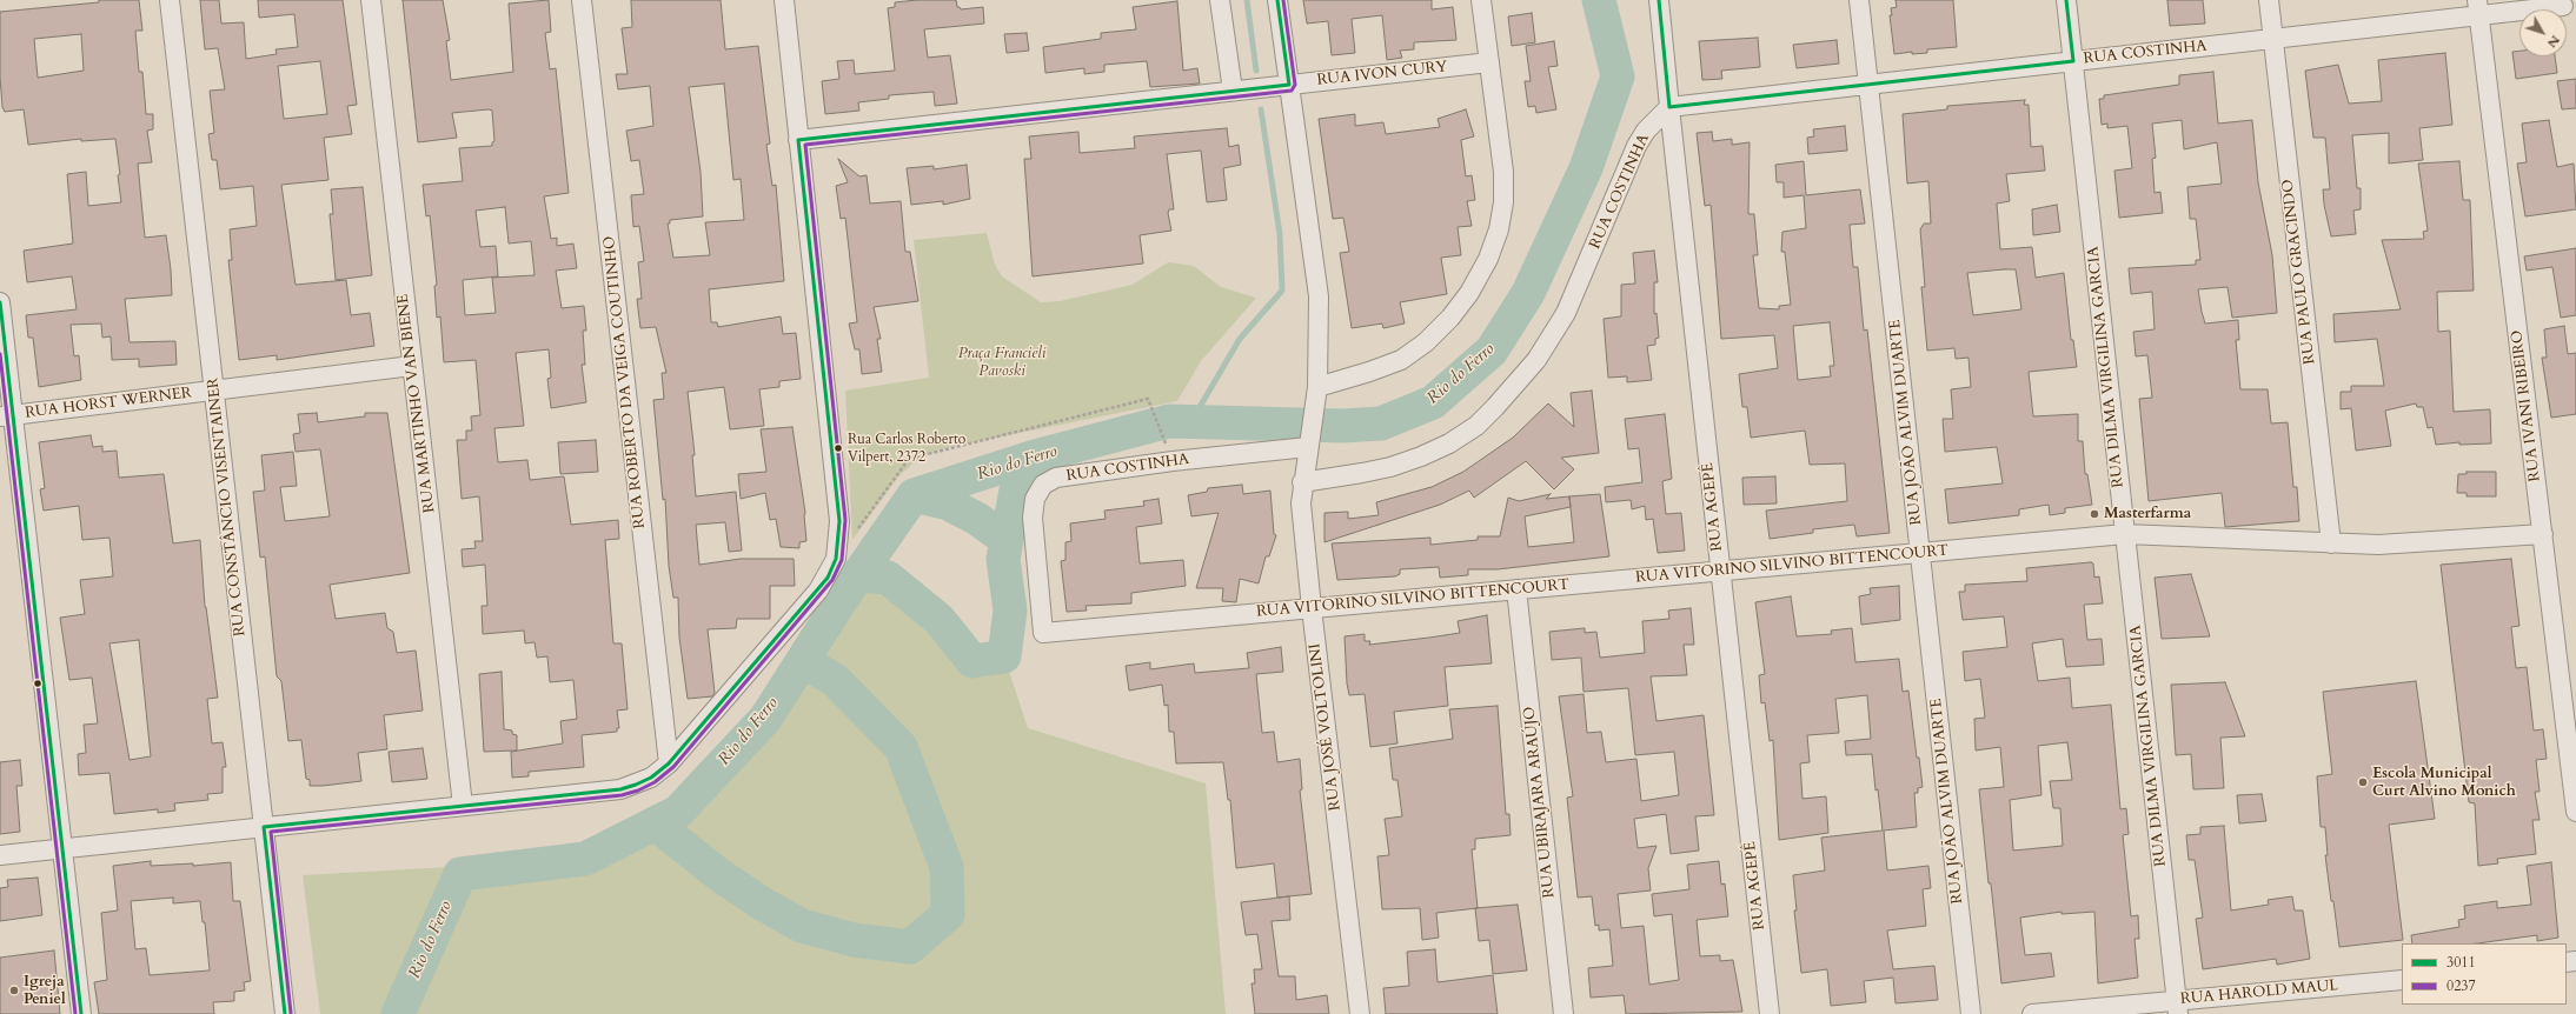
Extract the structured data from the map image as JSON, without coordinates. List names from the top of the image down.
{
  "streets": {
    "street": [
      "RUA COSTINHA",
      "RUA IVON CURY",
      "RUA PAULO GRACINDO",
      "RUA DILMA VIRGILINA GARCIA",
      "RUA ROBERTO DA VEIGA COUTINHO",
      "RUA HORST WERNER",
      "RUA MARTINHO VAN BIENE",
      "RUA IVANI RIBEIRO",
      "RUA JOÃO ALVIM DUARTE",
      "RUA CONSTÂNCIO VISENTAINER",
      "RUA AGEPÊ",
      "RUA VITORINO SILVINO BITTENCOURT",
      "RUA JOSÉ VOLTOLINI",
      "RUA UBIRAJARA ARAÚJO",
      "RUA HAROLD MAUL"
    ]
  },
  "crossings": [
    ["RUA COSTINHA", "RUA PAULO GRACINDO"],
    ["RUA COSTINHA", "RUA DILMA VIRGILINA GARCIA"],
    ["RUA COSTINHA", "RUA IVANI RIBEIRO"],
    ["RUA COSTINHA", "RUA JOÃO ALVIM DUARTE"],
    ["RUA COSTINHA", "RUA AGEPÊ"],
    ["RUA COSTINHA", "RUA VITORINO SILVINO BITTENCOURT"],
    ["RUA COSTINHA", "RUA JOSÉ VOLTOLINI"],
    ["RUA IVON CURY", "RUA JOSÉ VOLTOLINI"],
    ["RUA PAULO GRACINDO", "RUA VITORINO SILVINO BITTENCOURT"],
    ["RUA DILMA VIRGILINA GARCIA", "RUA VITORINO SILVINO BITTENCOURT"],
    ["RUA DILMA VIRGILINA GARCIA", "RUA HAROLD MAUL"],
    ["RUA HORST WERNER", "RUA MARTINHO VAN BIENE"],
    ["RUA HORST WERNER", "RUA CONSTÂNCIO VISENTAINER"],
    ["RUA IVANI RIBEIRO", "RUA VITORINO SILVINO BITTENCOURT"],
    ["RUA JOÃO ALVIM DUARTE", "RUA VITORINO SILVINO BITTENCOURT"],
    ["RUA AGEPÊ", "RUA VITORINO SILVINO BITTENCOURT"],
    ["RUA VITORINO SILVINO BITTENCOURT", "RUA JOSÉ VOLTOLINI"],
    ["RUA VITORINO SILVINO BITTENCOURT", "RUA UBIRAJARA ARAÚJO"]
  ],
  "water": ["Rio do Ferro"],
  "parks": ["Praça Francieli Pavoski"],
  "places": [
    "Rua Carlos Roberto Vilpert, 2372",
    "Masterfarma",
    "Escola Municipal Curt Alvino Monich",
    "Igreja Peniel"
  ],
  "lines": ["transit line 3011", "transit line 0237"],
  "legend": ["3011", "0237"],
  "north": "bottom right"
}
